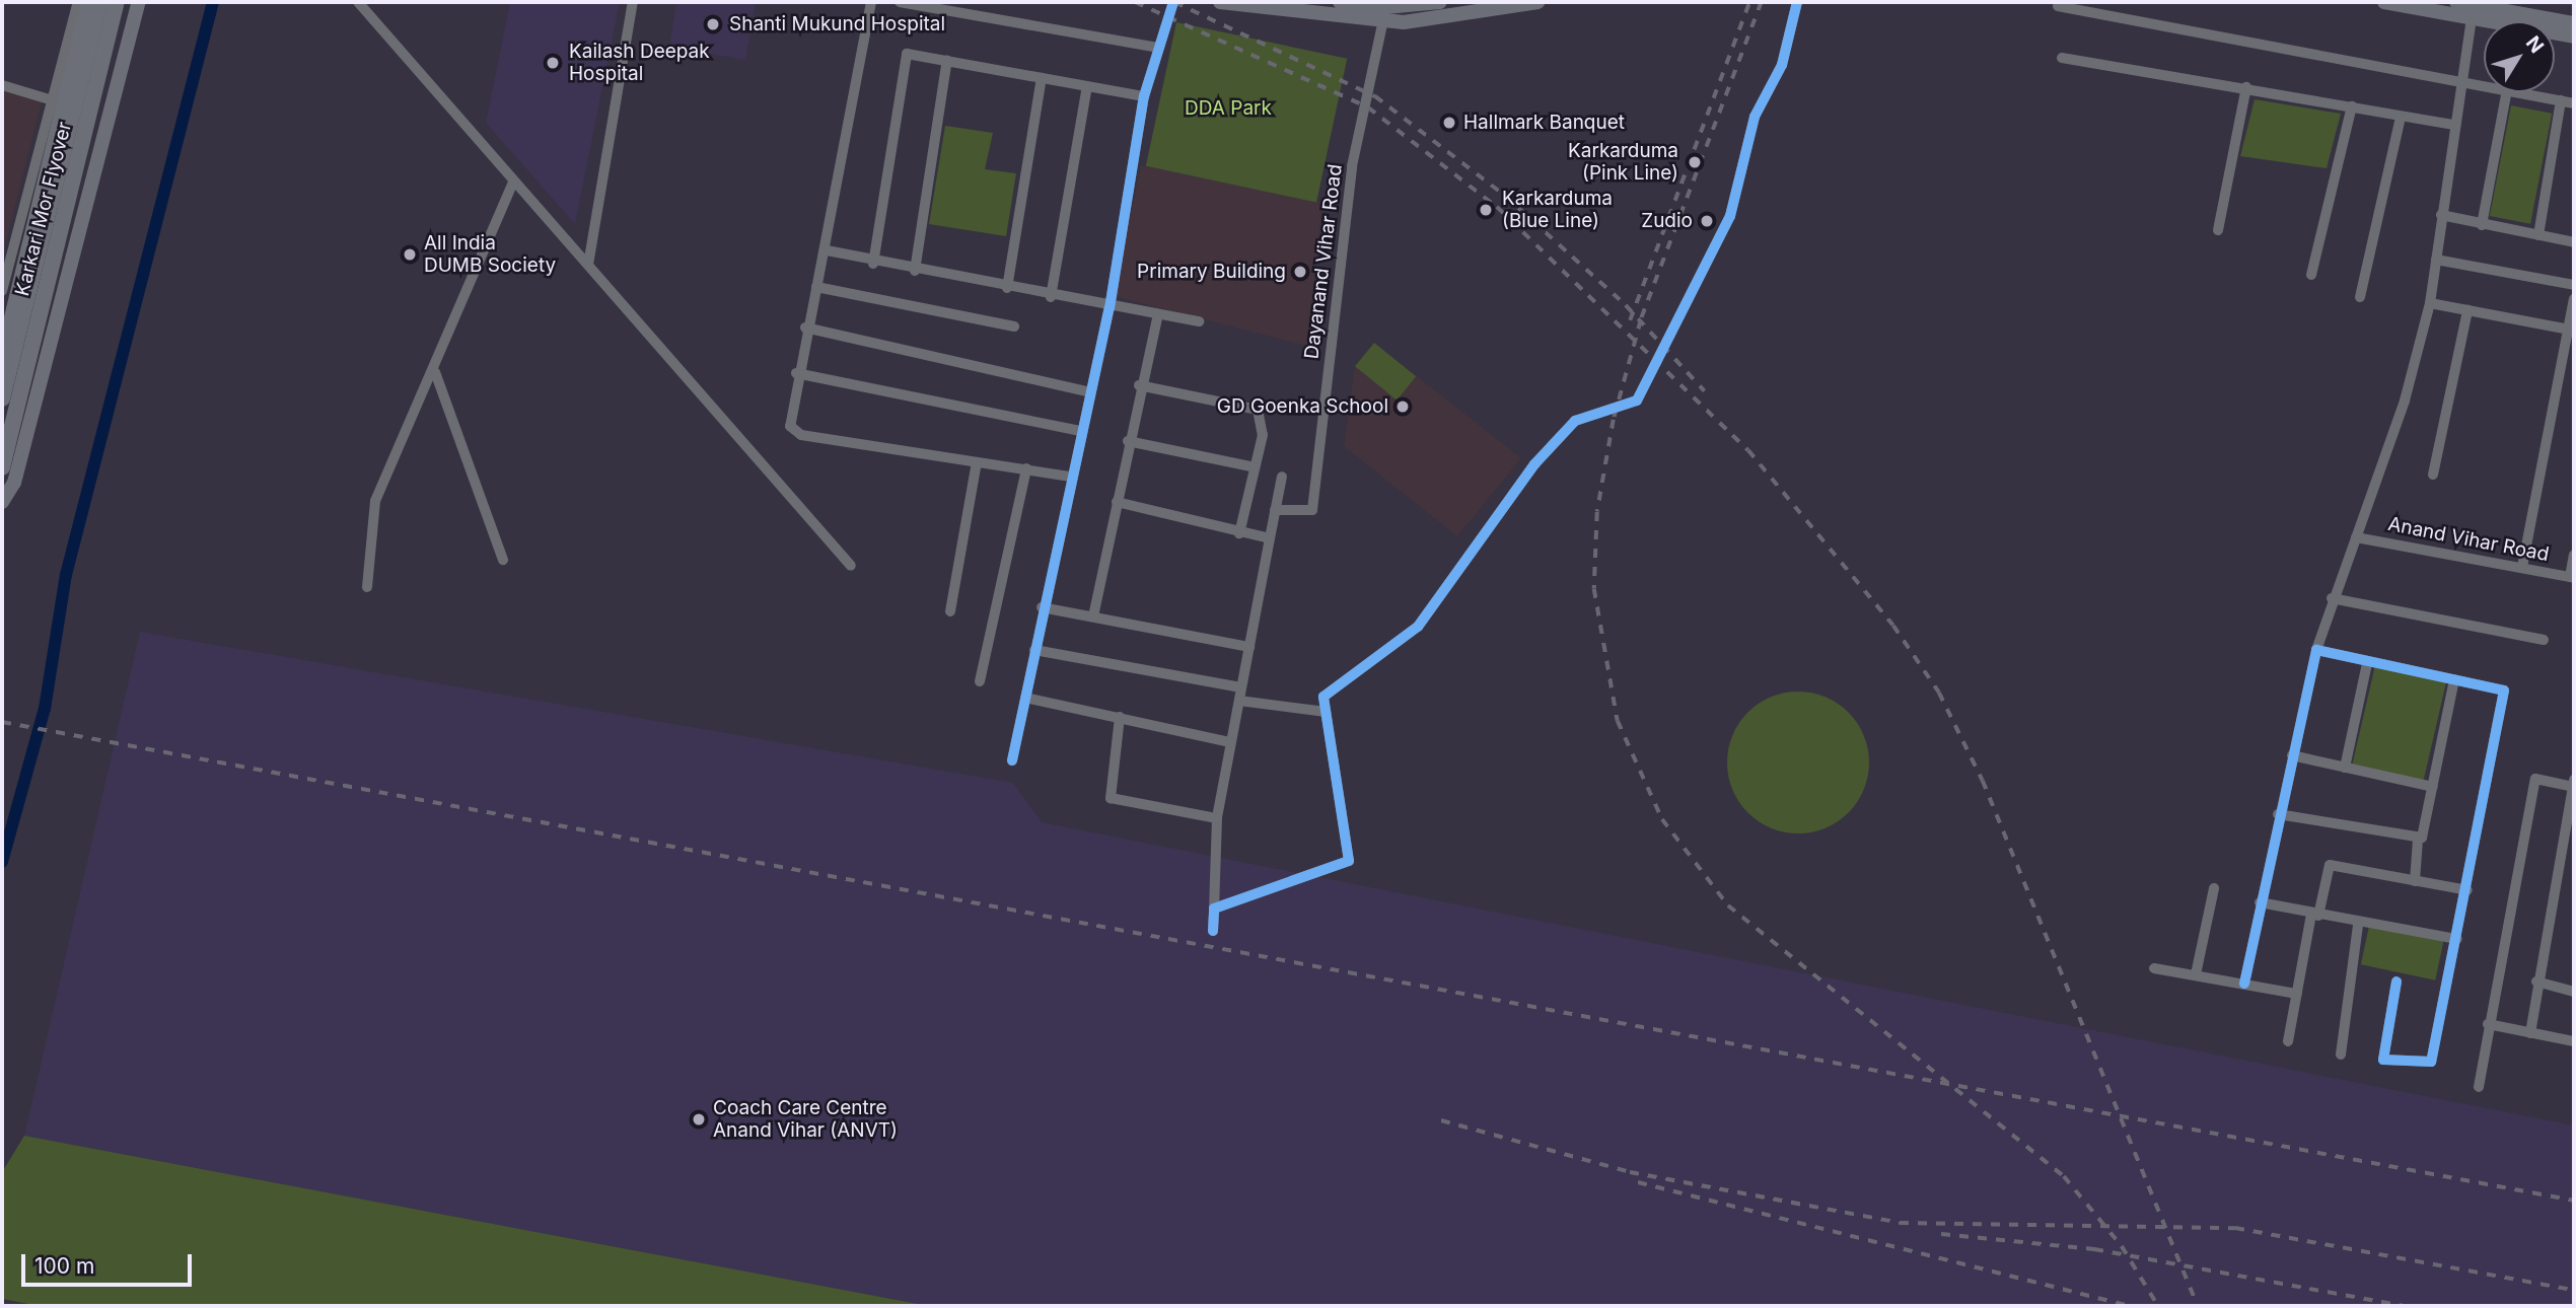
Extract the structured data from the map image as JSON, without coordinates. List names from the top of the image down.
{
  "streets": {
    "main road": ["Karkari Mor Flyover"],
    "street": ["Dayanand Vihar Road", "Anand Vihar Road"]
  },
  "parks": ["DDA Park"],
  "places": [
    "Shanti Mukund Hospital",
    "Kailash Deepak Hospital",
    "Hallmark Banquet",
    "Karkarduma (Pink Line)",
    "Karkarduma (Blue Line)",
    "Zudio",
    "All India DUMB Society",
    "Primary Building",
    "GD Goenka School",
    "Coach Care Centre Anand Vihar (ANVT)"
  ],
  "scale_bar": "100 m",
  "north": "top right"
}
